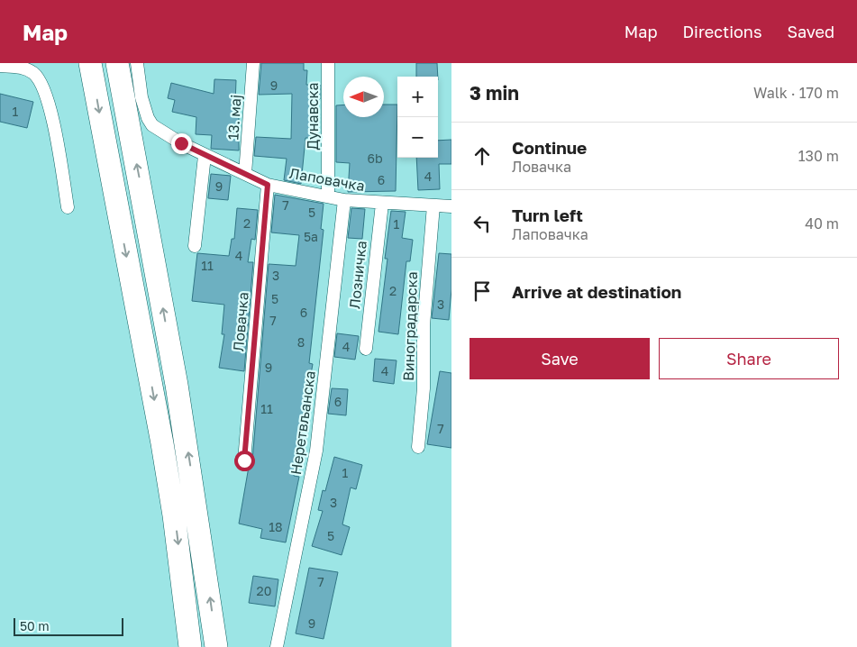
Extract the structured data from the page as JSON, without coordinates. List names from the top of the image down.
{
  "streets": {
    "street": [
      "Дунавска",
      "13. мај",
      "Лаповачка",
      "Лозничка",
      "Ловачка",
      "Виноградарска",
      "Неретвљанска"
    ]
  },
  "crossings": [
    ["Дунавска", "Лаповачка"],
    ["13. мај", "Лаповачка"],
    ["Лаповачка", "Лозничка"],
    ["Лаповачка", "Ловачка"],
    ["Лаповачка", "Виноградарска"],
    ["Лаповачка", "Неретвљанска"]
  ],
  "house_numbers": [
    "9",
    "1",
    "6b",
    "4",
    "6",
    "9",
    "7",
    "5",
    "2",
    "1",
    "5a",
    "4",
    "11",
    "3",
    "2",
    "5",
    "3",
    "6",
    "7",
    "8",
    "4",
    "9",
    "4",
    "6",
    "11",
    "7",
    "1",
    "3",
    "18",
    "5",
    "7",
    "20",
    "9"
  ],
  "scale_bar": "50 m",
  "north": "left",
  "page": {
    "header": "Map",
    "nav": ["Map", "Directions", "Saved"],
    "heading": ["3 min", "Walk · 170 m"],
    "map_buttons": ["+", "−"],
    "list": [
      ["Continue", "Ловачка", "130 m"],
      ["Turn left", "Лаповачка", "40 m"],
      "Arrive at destination"
    ],
    "buttons": ["Save", "Share"],
    "scale": "50 m"
  }
}
